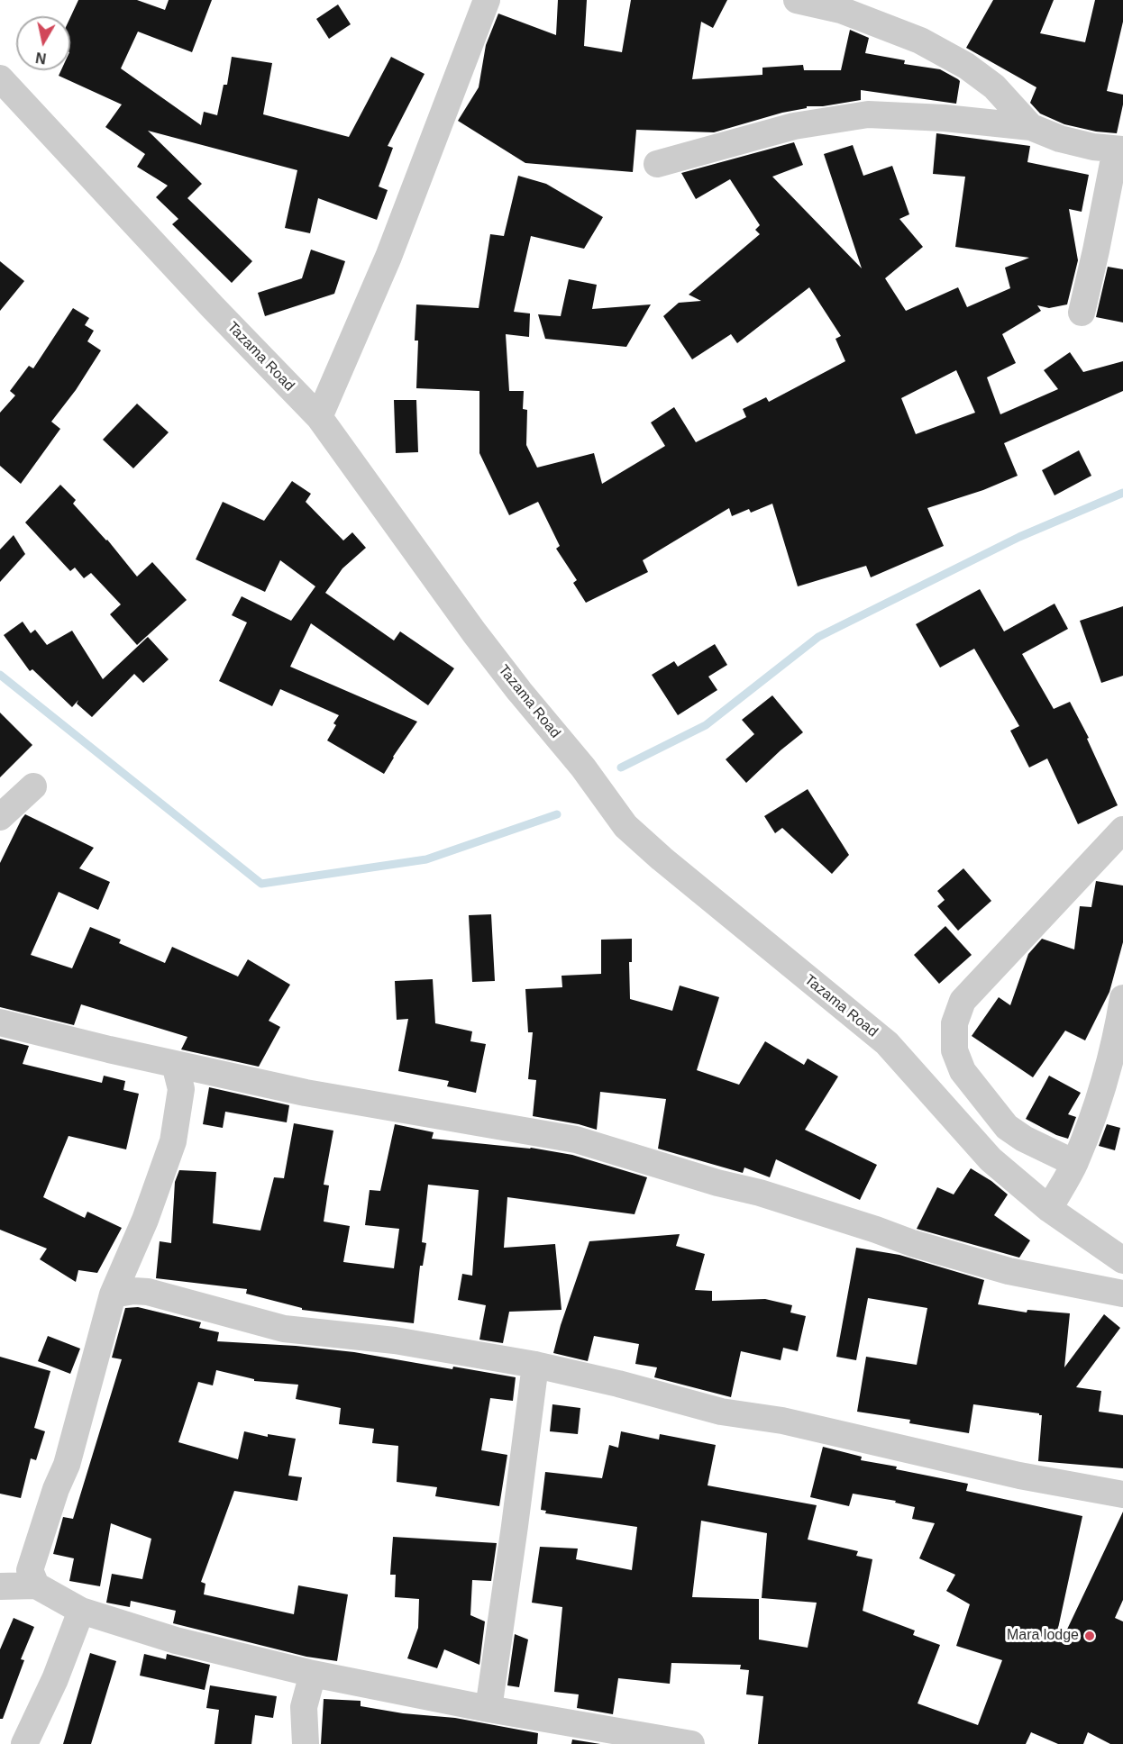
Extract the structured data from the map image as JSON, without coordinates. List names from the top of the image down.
{
  "streets": {
    "street": ["Tazama Road"]
  },
  "places": ["Mara lodge"],
  "north": "bottom"
}
